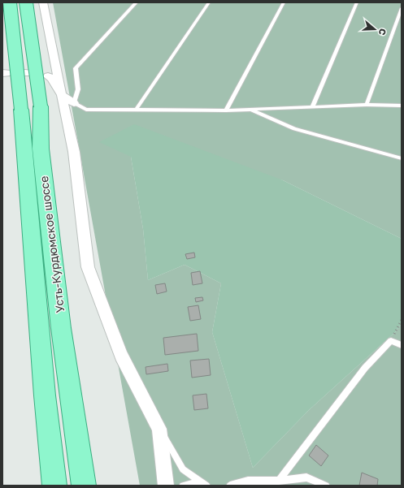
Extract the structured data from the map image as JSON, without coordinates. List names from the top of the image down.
{
  "streets": {
    "main road": ["Усть-Курдюмское шоссе"]
  },
  "north": "right"
}
